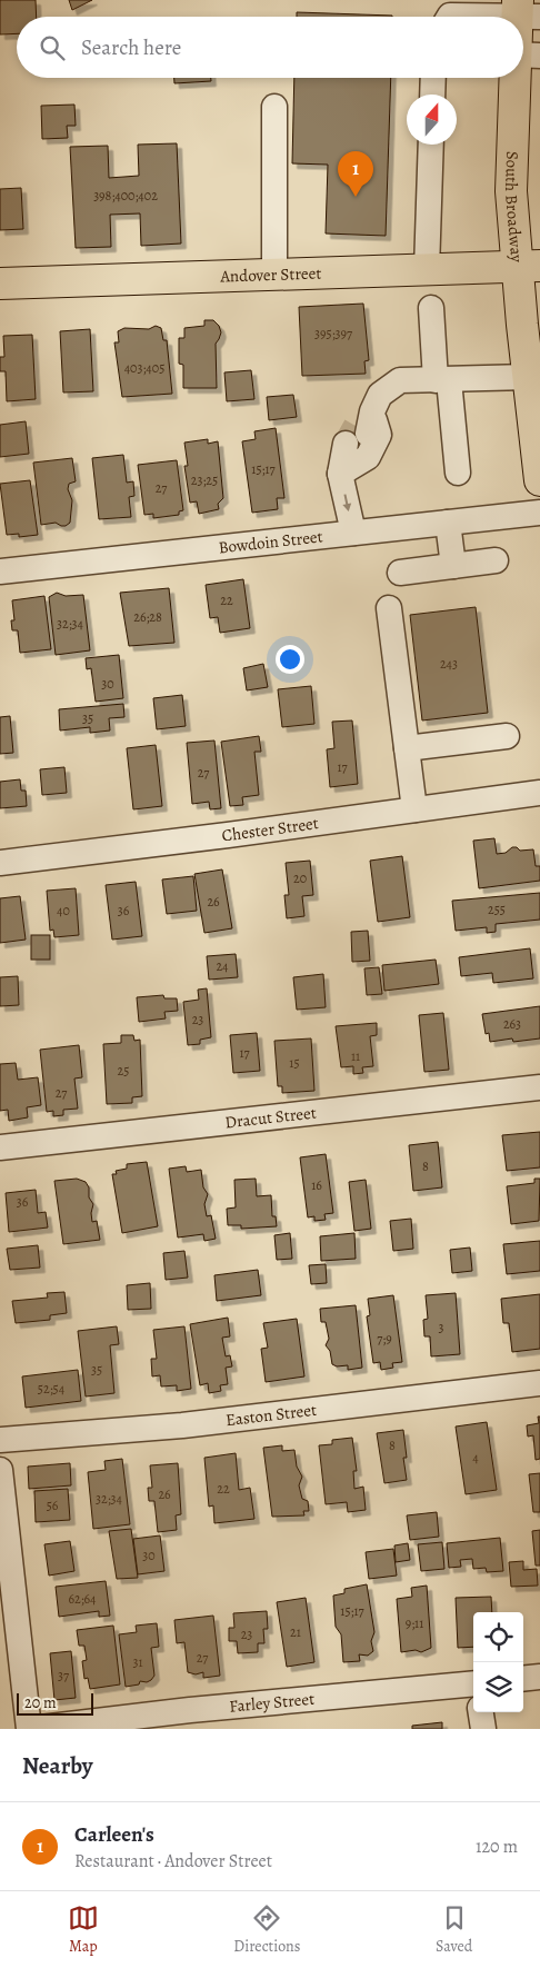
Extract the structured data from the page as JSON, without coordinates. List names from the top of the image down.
{
  "streets": {
    "main road": ["South Broadway", "Andover Street"],
    "street": [
      "Bowdoin Street",
      "Chester Street",
      "Dracut Street",
      "Easton Street",
      "Farley Street"
    ]
  },
  "crossings": [
    ["South Broadway", "Andover Street"]
  ],
  "house_numbers": [
    "398;400;402",
    "395;397",
    "403;405",
    "15;17",
    "23;25",
    "27",
    "22",
    "26;28",
    "32;34",
    "243",
    "30",
    "35",
    "17",
    "27",
    "20",
    "26",
    "255",
    "40",
    "36",
    "24",
    "23",
    "263",
    "17",
    "11",
    "15",
    "25",
    "27",
    "8",
    "16",
    "36",
    "3",
    "7;9",
    "35",
    "52;54",
    "8",
    "4",
    "22",
    "26",
    "32;34",
    "56",
    "30",
    "62;64",
    "15;17",
    "9;11",
    "21",
    "23",
    "27",
    "31",
    "37"
  ],
  "scale_bar": "20 m",
  "north": "top",
  "page": {
    "search": "Search here",
    "pins": "1",
    "scale": "20 m",
    "heading": "Nearby",
    "list": [
      {
        "mark": "1",
        "name": "Carleen's",
        "note": "Restaurant · Andover Street",
        "value": "120 m"
      }
    ],
    "nav": ["Map", "Directions", "Saved"]
  }
}
